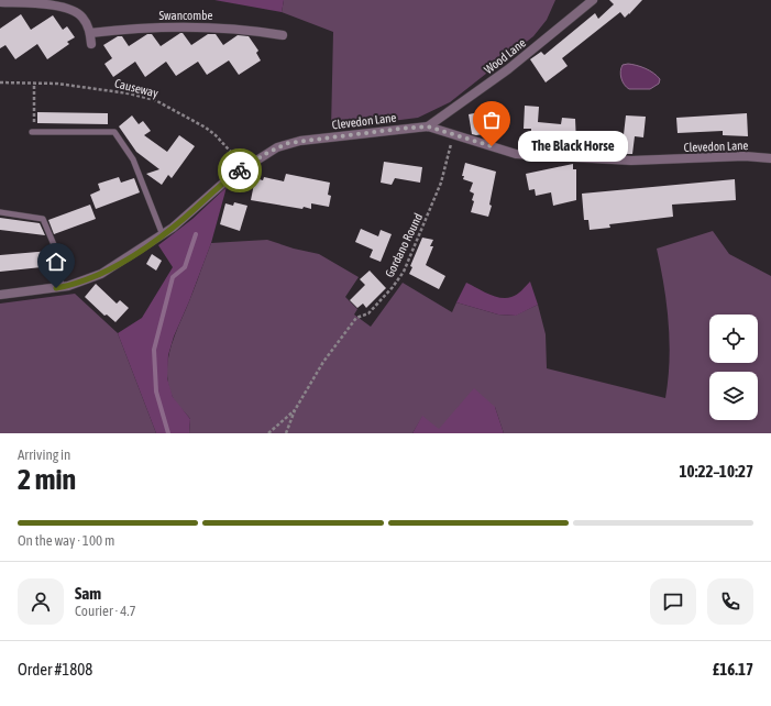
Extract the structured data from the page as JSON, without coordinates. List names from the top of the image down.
{
  "streets": {
    "street": ["Swancombe", "Wood Lane", "Clevedon Lane"],
    "path": ["Causeway", "Gordano Round"]
  },
  "crossings": [
    ["Wood Lane", "Clevedon Lane"],
    ["Causeway", "Clevedon Lane"],
    ["Clevedon Lane", "Gordano Round"]
  ],
  "places": ["The Black Horse"],
  "page": {
    "bubble": "The Black Horse",
    "heading": ["2 min", "Arriving in", "10:22–10:27"],
    "panel": [
      "Sam",
      "Courier · 4.7",
      "Order #1808",
      "£16.17"
    ],
    "bar": "On the way · 100 m"
  }
}
